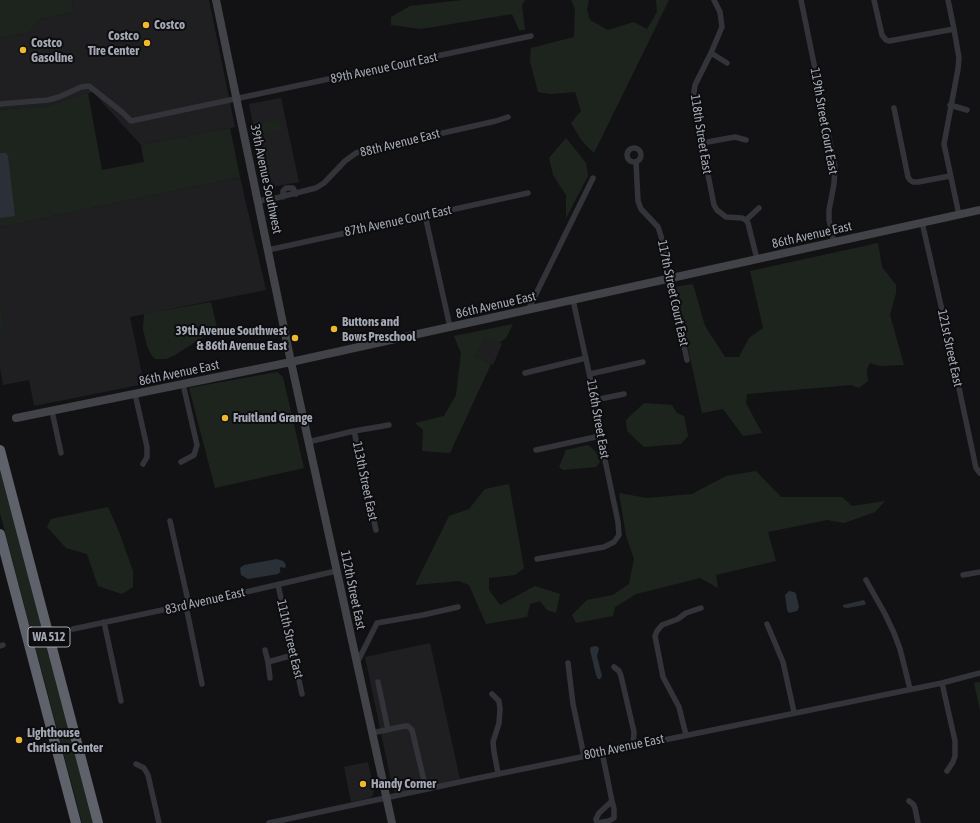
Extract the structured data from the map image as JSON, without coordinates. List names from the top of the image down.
{
  "streets": {
    "highway": ["WA 512"],
    "street": [
      "89th Avenue Court East",
      "119th Street Court East",
      "118th Street East",
      "88th Avenue East",
      "39th Avenue Southwest",
      "87th Avenue Court East",
      "86th Avenue East",
      "117th Street Court East",
      "121st Street East",
      "116th Street East",
      "113th Street East",
      "112th Street East",
      "83rd Avenue East",
      "111th Street East",
      "80th Avenue East"
    ]
  },
  "crossings": [
    ["89th Avenue Court East", "39th Avenue Southwest"],
    ["119th Street Court East", "86th Avenue East"],
    ["88th Avenue East", "39th Avenue Southwest"],
    ["39th Avenue Southwest", "87th Avenue Court East"],
    ["39th Avenue Southwest", "86th Avenue East"],
    ["39th Avenue Southwest", "112th Street East"],
    ["86th Avenue East", "117th Street Court East"],
    ["86th Avenue East", "121st Street East"],
    ["86th Avenue East", "116th Street East"],
    ["86th Avenue East", "112th Street East"],
    ["112th Street East", "83rd Avenue East"],
    ["112th Street East", "80th Avenue East"],
    ["83rd Avenue East", "111th Street East"]
  ],
  "places": [
    "Costco",
    "Costco Tire Center",
    "Costco Gasoline",
    "Buttons and Bows Preschool",
    "39th Avenue Southwest & 86th Avenue East",
    "Fruitland Grange",
    "Lighthouse Christian Center",
    "Handy Corner"
  ]
}
